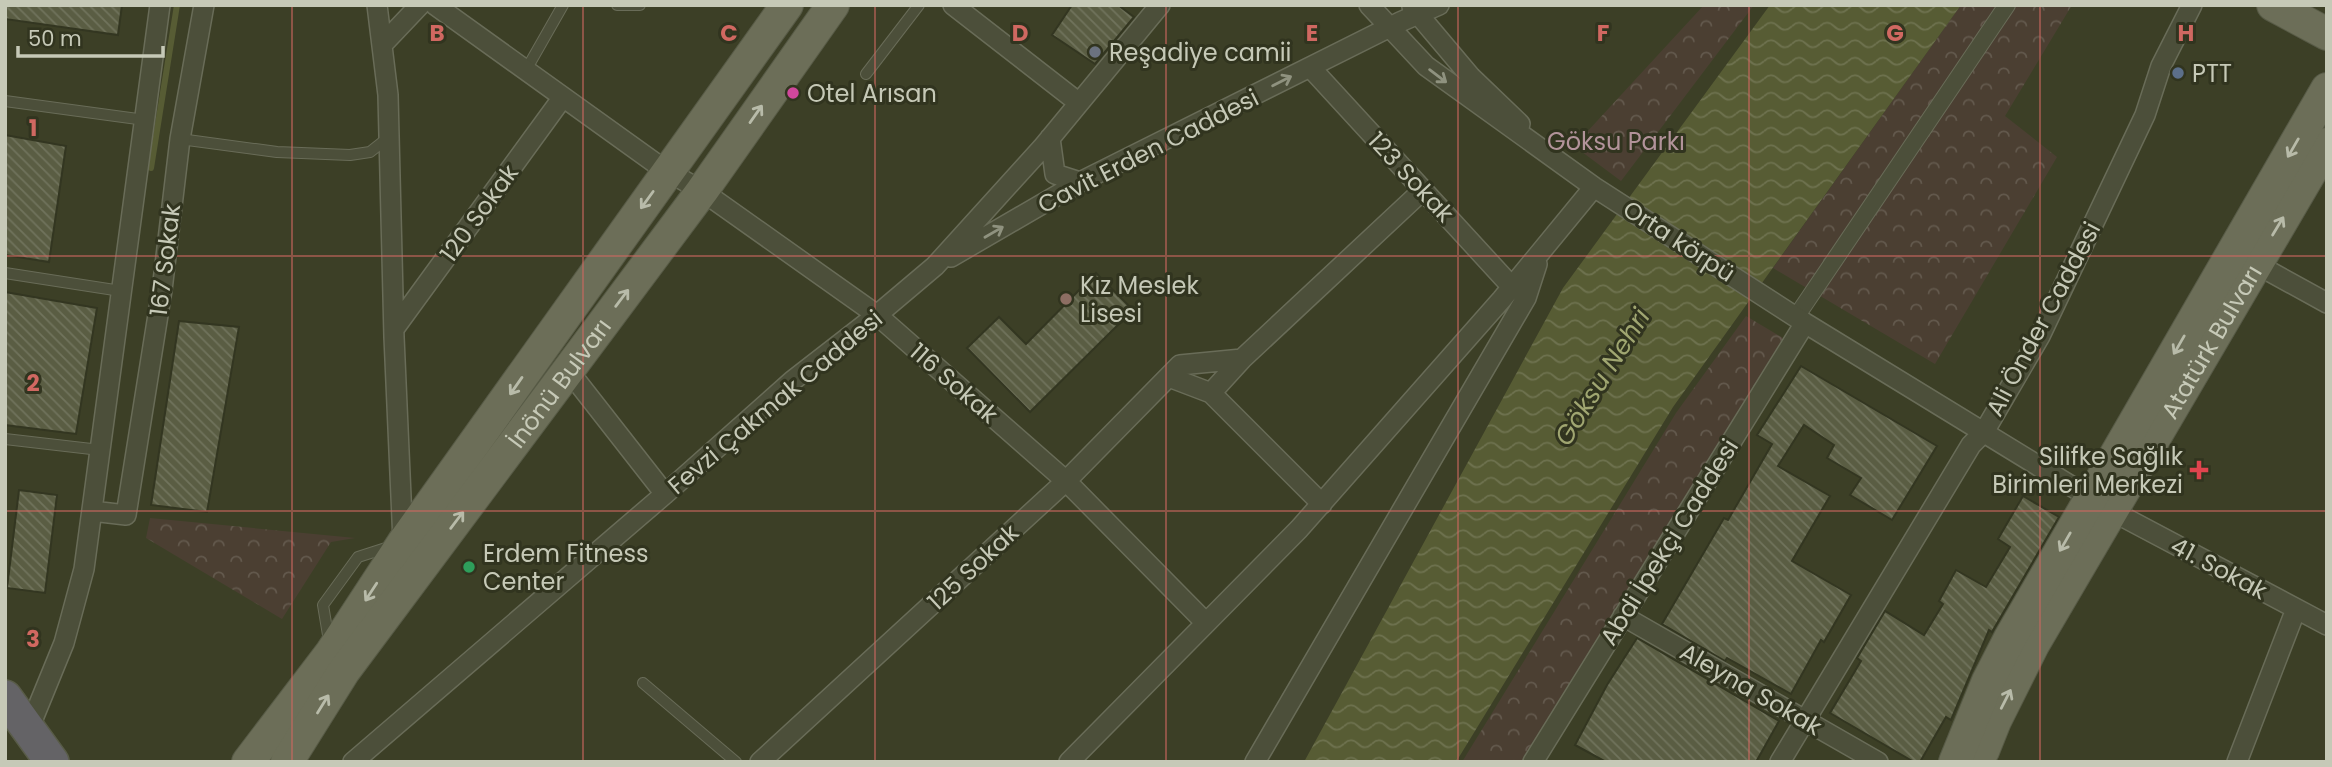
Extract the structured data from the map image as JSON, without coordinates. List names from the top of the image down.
{
  "streets": {
    "main road": ["Atatürk Bulvarı", "İnönü Bulvarı"],
    "street": [
      "Cavit Erden Caddesi",
      "123 Sokak",
      "120 Sokak",
      "Orta körpü",
      "167 Sokak",
      "Ali Önder Caddesi",
      "116 Sokak",
      "Fevzi Çakmak Caddesi",
      "Abdi İpekçi Caddesi",
      "125 Sokak",
      "41. Sokak",
      "Aleyna Sokak"
    ]
  },
  "crossings": [
    ["Cavit Erden Caddesi", "123 Sokak"],
    ["Cavit Erden Caddesi", "Fevzi Çakmak Caddesi"],
    ["120 Sokak", "116 Sokak"],
    ["Orta körpü", "Ali Önder Caddesi"],
    ["Orta körpü", "Abdi İpekçi Caddesi"],
    ["Orta körpü", "41. Sokak"],
    ["Ali Önder Caddesi", "41. Sokak"],
    ["Ali Önder Caddesi", "Aleyna Sokak"],
    ["Atatürk Bulvarı", "41. Sokak"],
    ["İnönü Bulvarı", "116 Sokak"],
    ["116 Sokak", "Fevzi Çakmak Caddesi"],
    ["116 Sokak", "125 Sokak"],
    ["Abdi İpekçi Caddesi", "Aleyna Sokak"]
  ],
  "one_way": ["Cavit Erden Caddesi"],
  "water": ["Göksu Nehri"],
  "parks": ["Göksu Parkı"],
  "places": {
    "other": [
      "Reşadiye camii",
      "PTT",
      "Otel Arısan",
      "Kız Meslek Lisesi",
      "Erdem Fitness Center"
    ],
    "health": ["Silifke Sağlık Birimleri Merkezi"]
  },
  "scale_bar": "50 m",
  "grid": {
    "columns": [
      "B",
      "C",
      "D",
      "E",
      "F",
      "G",
      "H"
    ],
    "rows": ["1", "2", "3"]
  }
}
